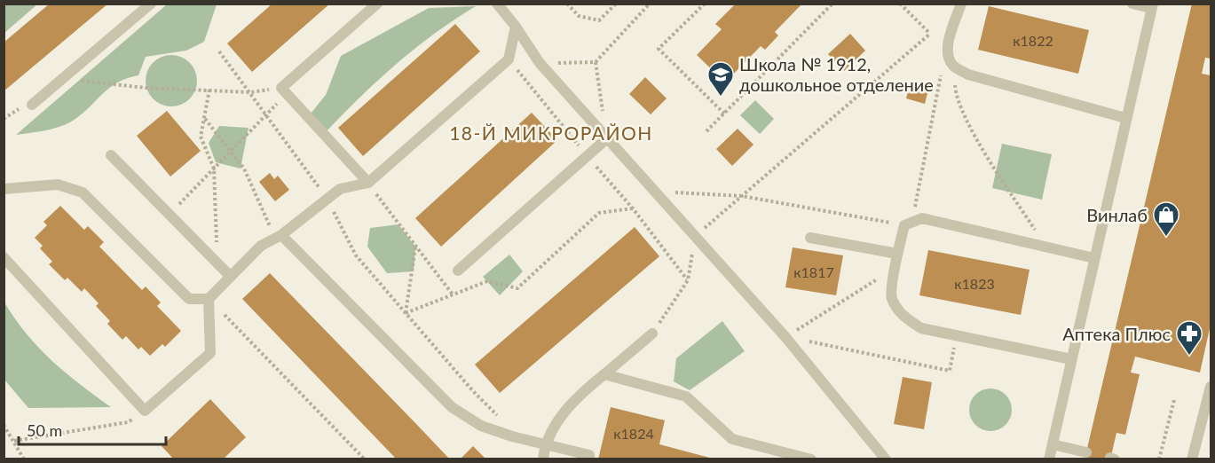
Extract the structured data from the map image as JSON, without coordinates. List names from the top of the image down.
{
  "districts": ["18-Й МИКРОРАЙОН"],
  "places": {
    "school or university": ["Школа № 1912, дошкольное отделение"],
    "shop": ["Винлаб"],
    "pharmacy": ["Аптека Плюс"]
  },
  "house_numbers": [
    "к1822",
    "к1817",
    "к1823",
    "к1824"
  ],
  "scale_bar": "50 m"
}
